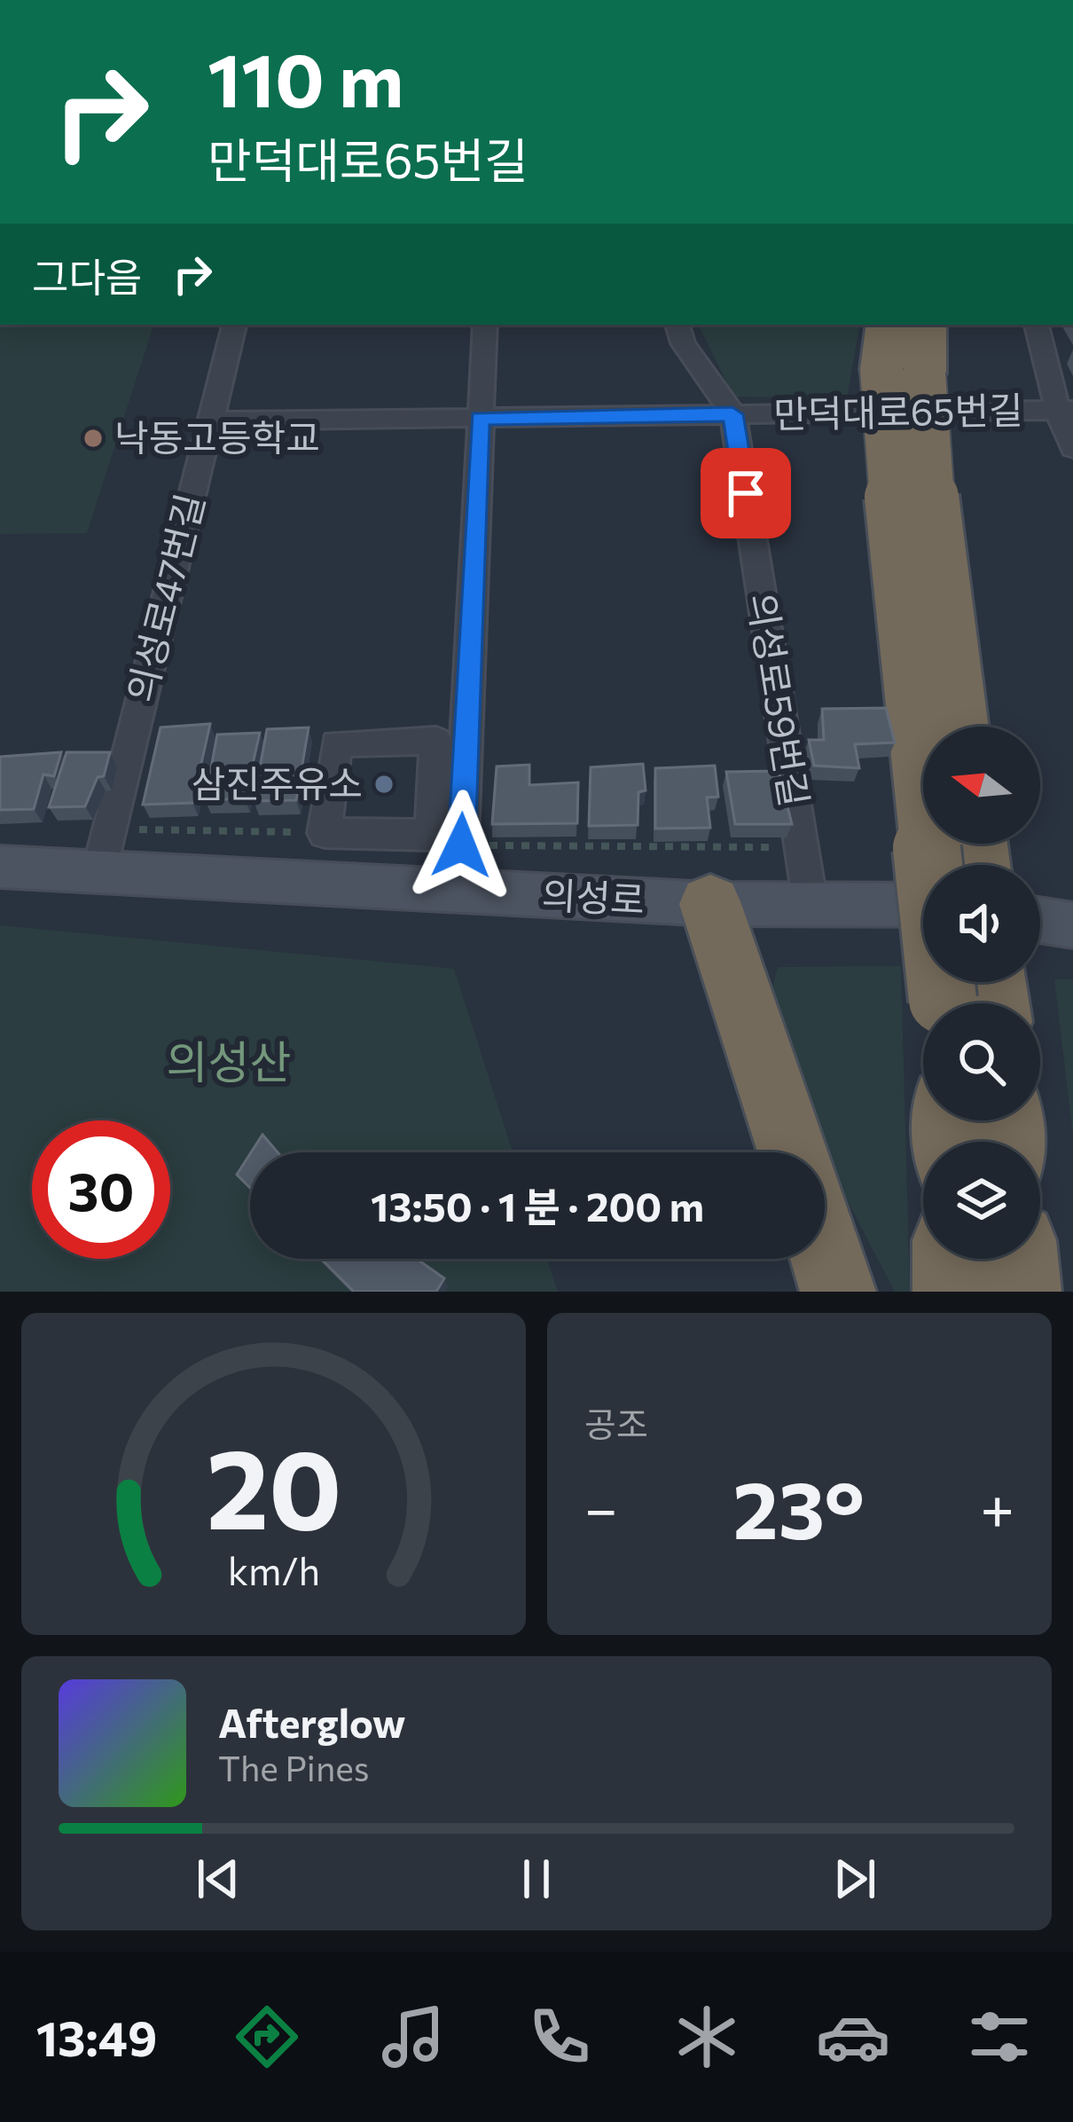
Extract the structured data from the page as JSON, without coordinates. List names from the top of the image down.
{
  "streets": {
    "main road": ["의성로"],
    "street": ["만덕대로65번길", "의성로47번길", "의성로59번길"]
  },
  "crossings": [
    ["만덕대로65번길", "의성로47번길"],
    ["만덕대로65번길", "의성로59번길"],
    ["의성로47번길", "의성로"],
    ["의성로59번길", "의성로"]
  ],
  "parks": ["의성산"],
  "places": ["낙동고등학교", "삼진주유소"],
  "north": "left",
  "page": {
    "turn": ["110 m", "만덕대로65번길"],
    "then": "그다음",
    "limit": "30",
    "trip": "13:50 · 1 분 · 200 m",
    "tile": "공조",
    "heat": ["−", "23°", "+"],
    "song": ["Afterglow", "The Pines"],
    "tabs": "13:49",
    "gauge": ["20", "km/h"]
  }
}
